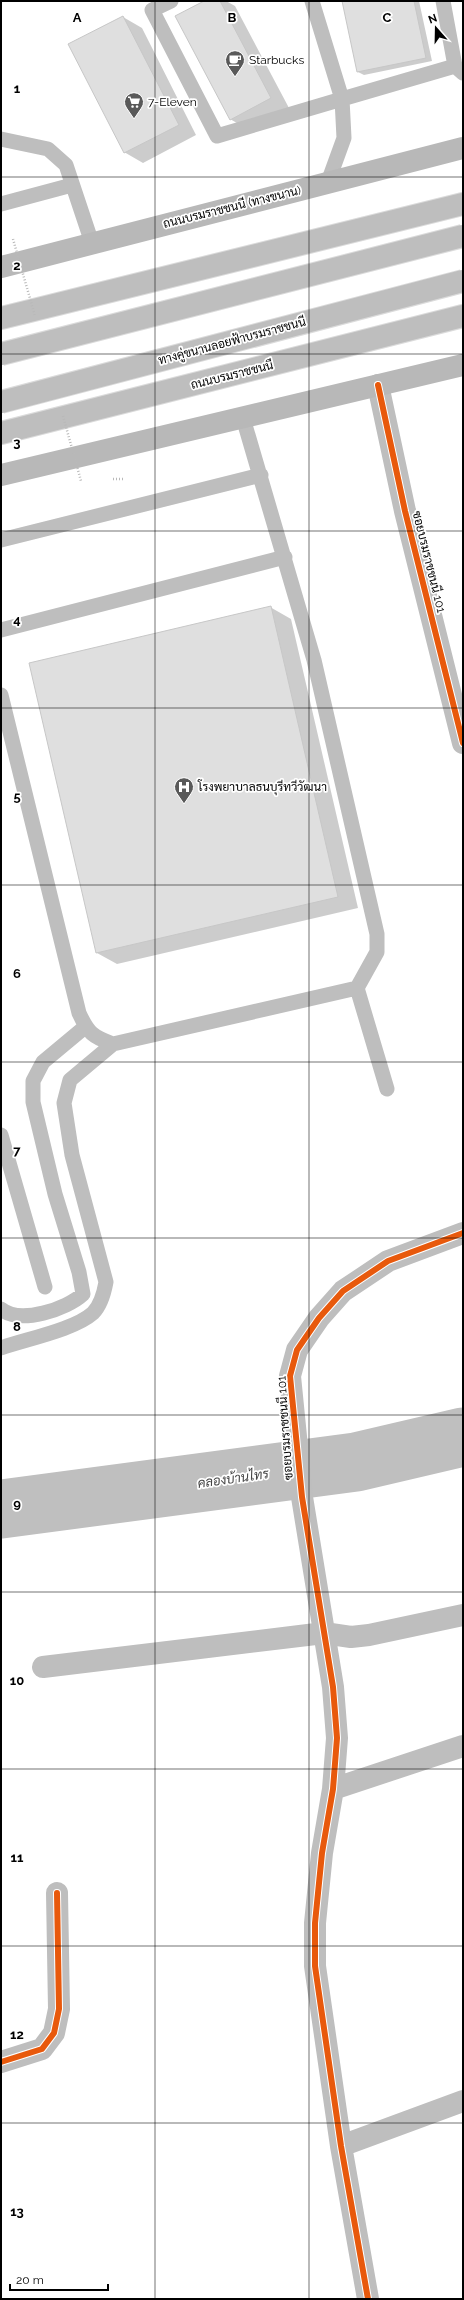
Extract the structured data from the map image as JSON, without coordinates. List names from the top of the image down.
{
  "streets": {
    "main road": [
      "ถนนบรมราชชนนี (ทางขนาน)",
      "ทางคู่ขนานลอยฟ้าบรมราชชนนี",
      "ถนนบรมราชชนนี",
      "ซอยบรมราชชนนี 101"
    ]
  },
  "water": ["คลองบ้านไทร"],
  "places": {
    "cafe": ["Starbucks"],
    "supermarket": ["7-Eleven"],
    "hospital": ["โรงพยาบาลธนบุรีทวีวัฒนา"]
  },
  "scale_bar": "20 m",
  "north": "top",
  "grid": {
    "columns": ["A", "B", "C"],
    "rows": [
      "1",
      "2",
      "3",
      "4",
      "5",
      "6",
      "7",
      "8",
      "9",
      "10",
      "11",
      "12",
      "13"
    ]
  }
}
